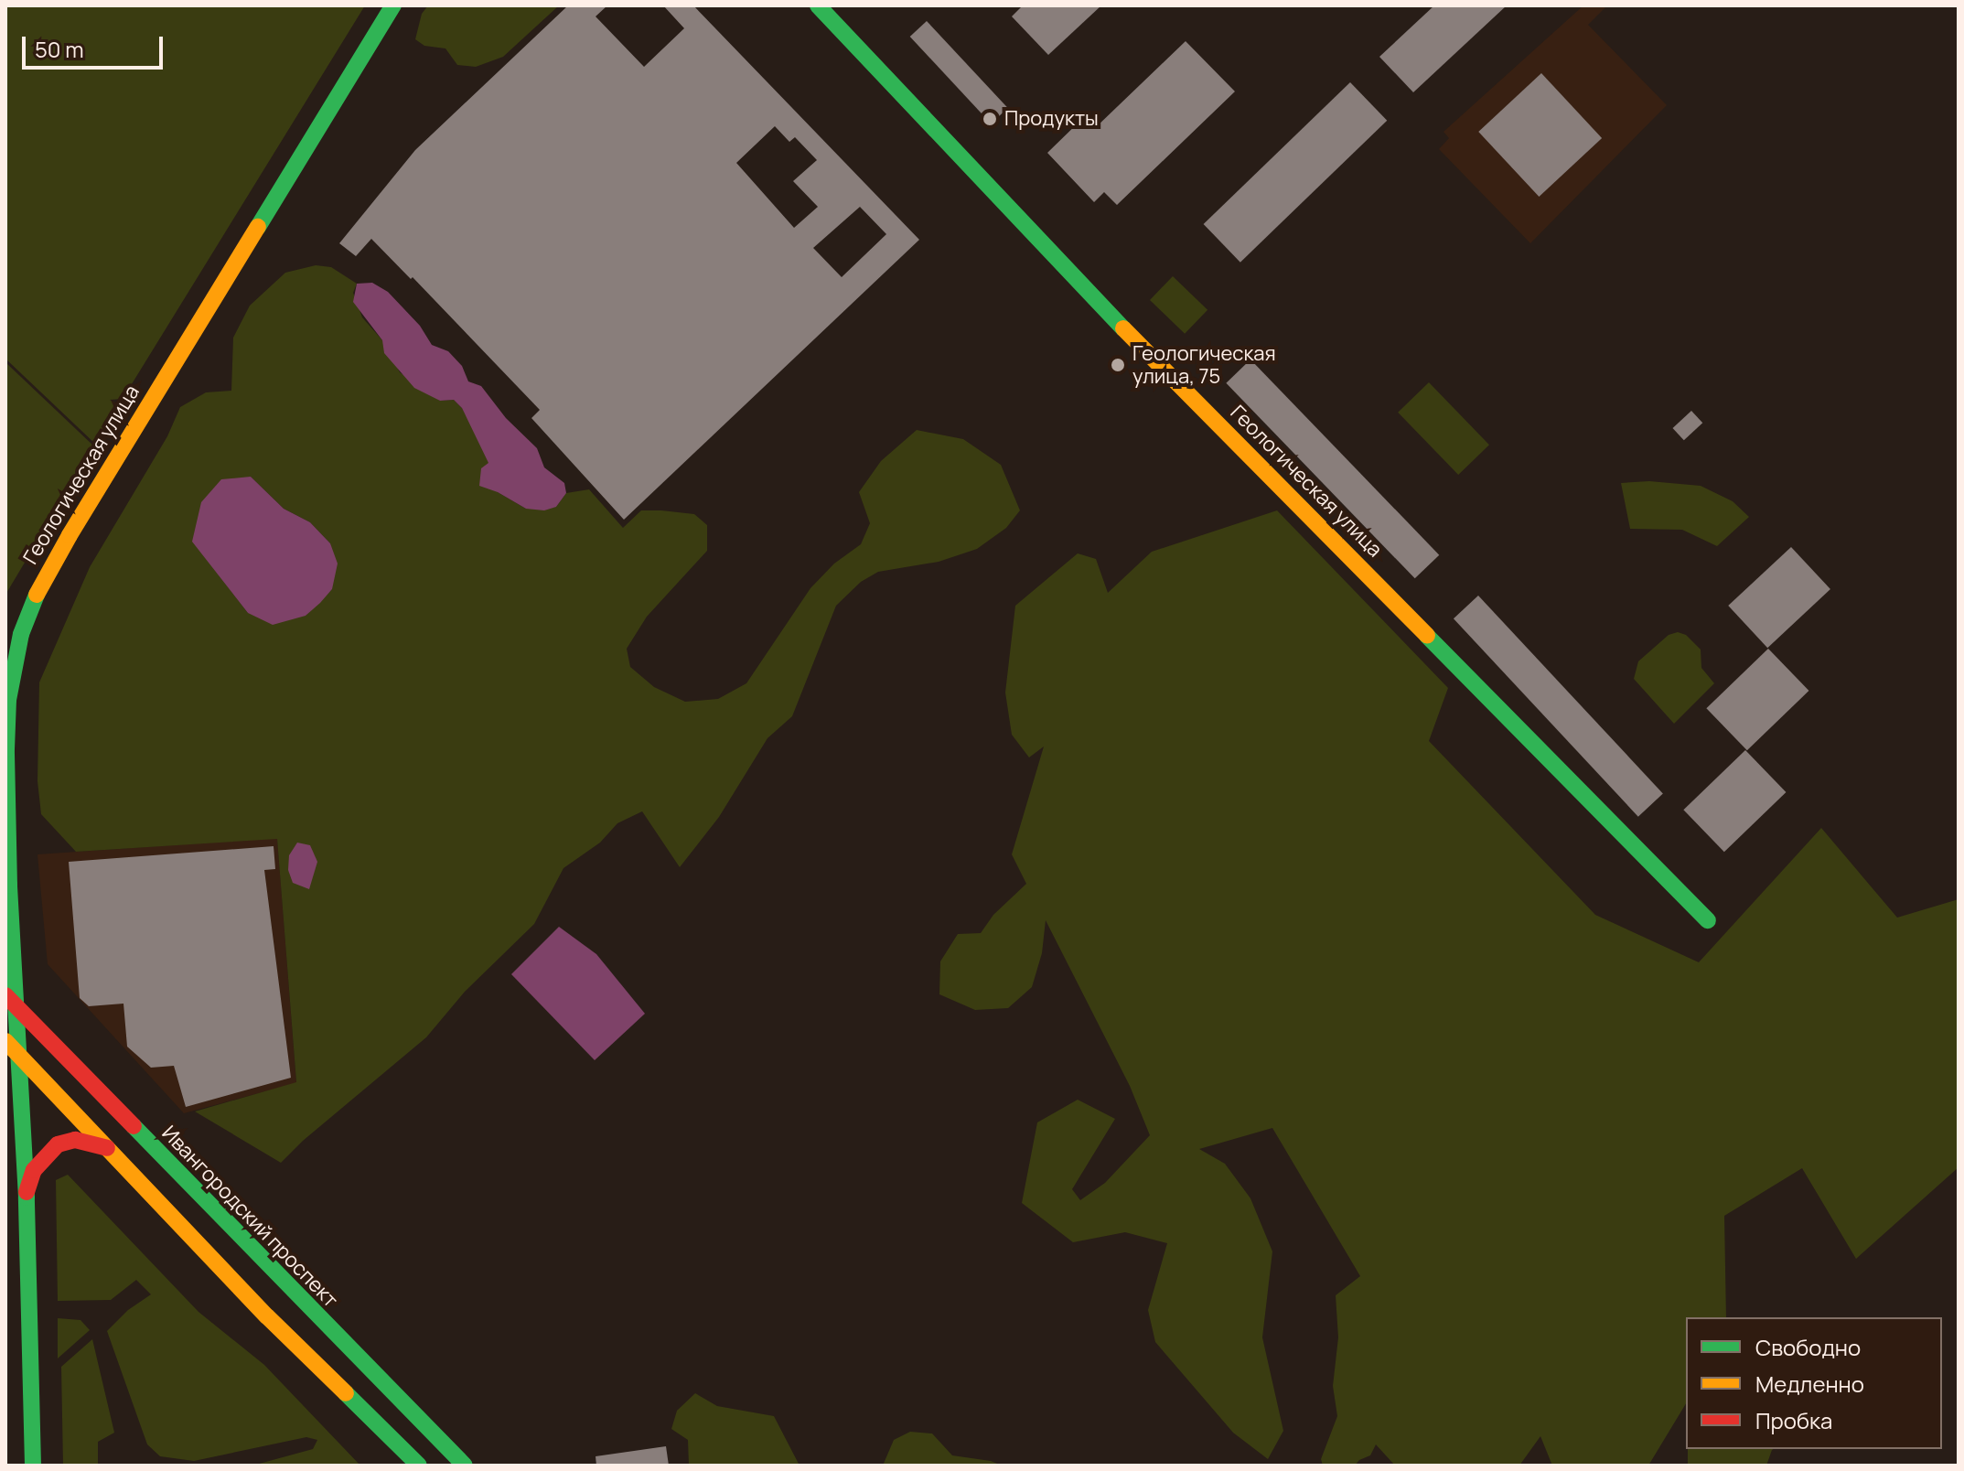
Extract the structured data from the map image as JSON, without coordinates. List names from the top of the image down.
{
  "streets": {
    "main road": ["Геологическая улица", "Ивангородский проспект"]
  },
  "crossings": [
    ["Геологическая улица", "Ивангородский проспект"]
  ],
  "places": ["Продукты", "Геологическая улица, 75"],
  "legend": ["Свободно", "Медленно", "Пробка"],
  "scale_bar": "50 m"
}
